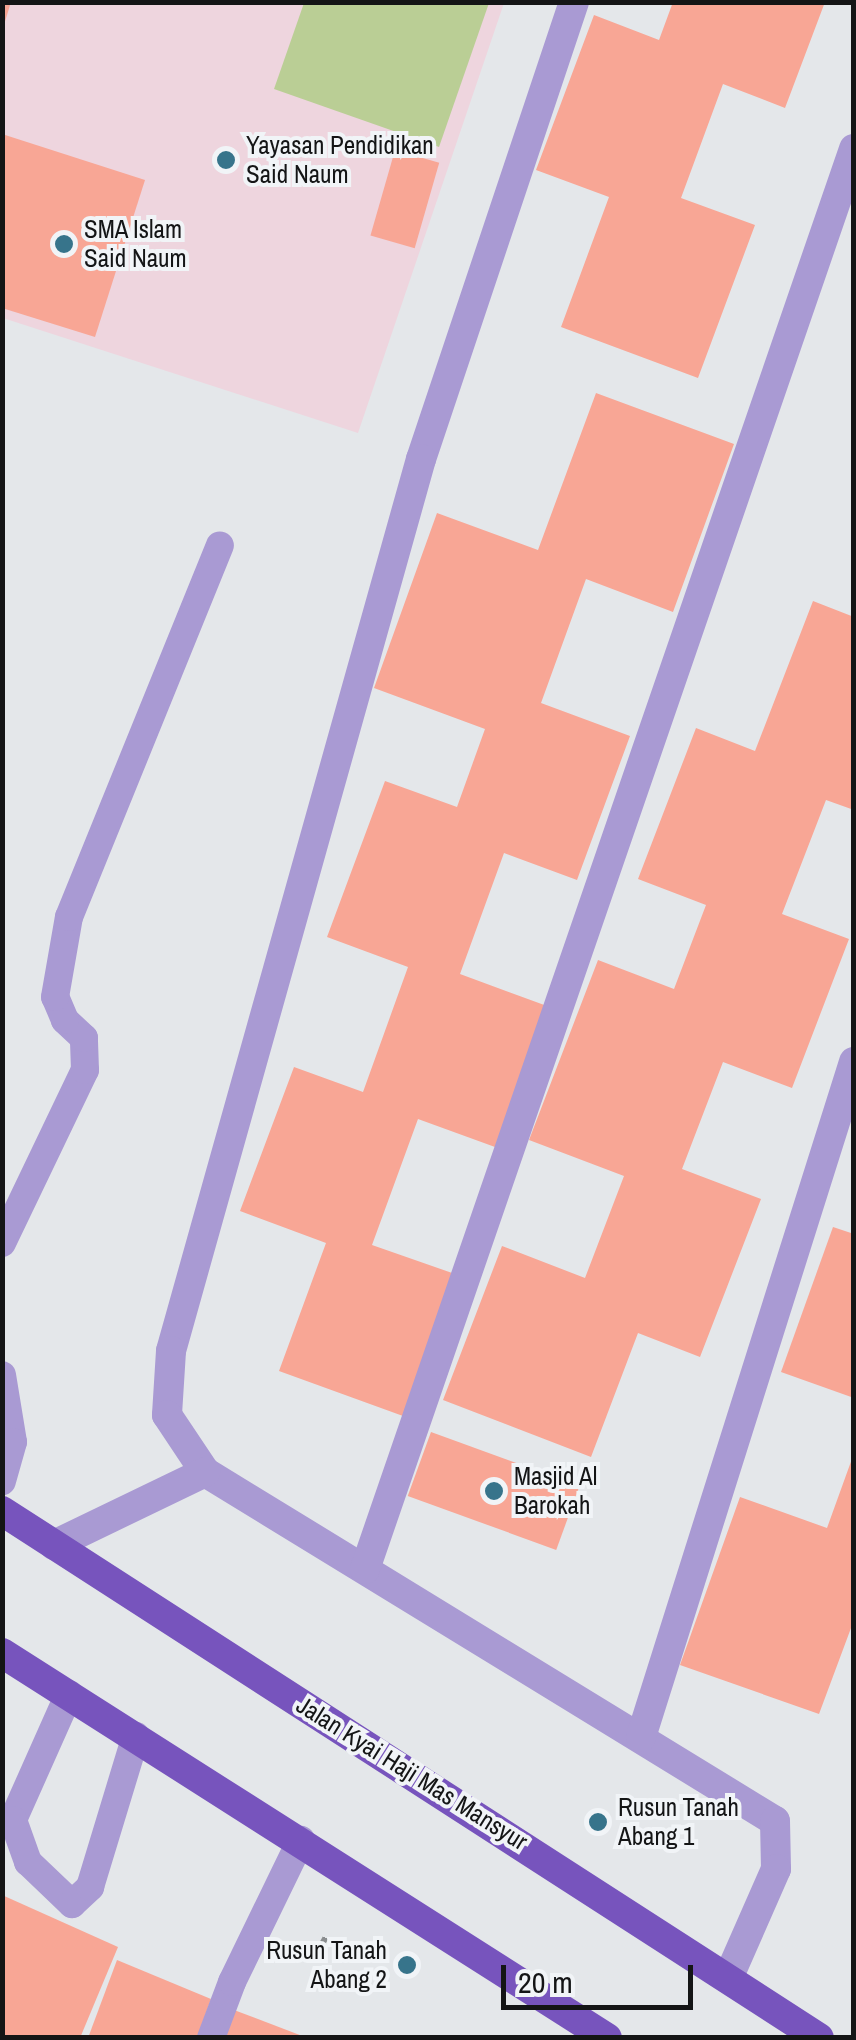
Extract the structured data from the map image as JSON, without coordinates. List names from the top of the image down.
{
  "streets": {
    "main road": ["Jalan Kyai Haji Mas Mansyur"]
  },
  "places": [
    "Yayasan Pendidikan Said Naum",
    "SMA Islam Said Naum",
    "Masjid Al Barokah",
    "Rusun Tanah Abang 1",
    "Rusun Tanah Abang 2"
  ],
  "scale_bar": "20 m"
}
